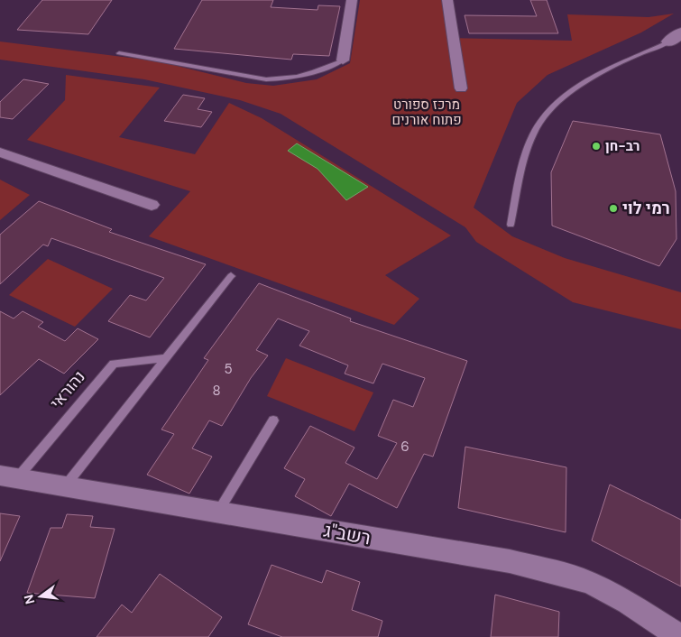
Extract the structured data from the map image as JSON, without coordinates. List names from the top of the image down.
{
  "streets": {
    "street": ["רשב\"ג"],
    "lane": ["נהוראי"]
  },
  "crossings": [
    ["נהוראי", "רשב\"ג"]
  ],
  "parks": ["מרכז ספורט פתוח אורנים"],
  "places": ["רב-חן", "רמי לוי"],
  "house_numbers": ["5", "8", "6"],
  "north": "left"
}
